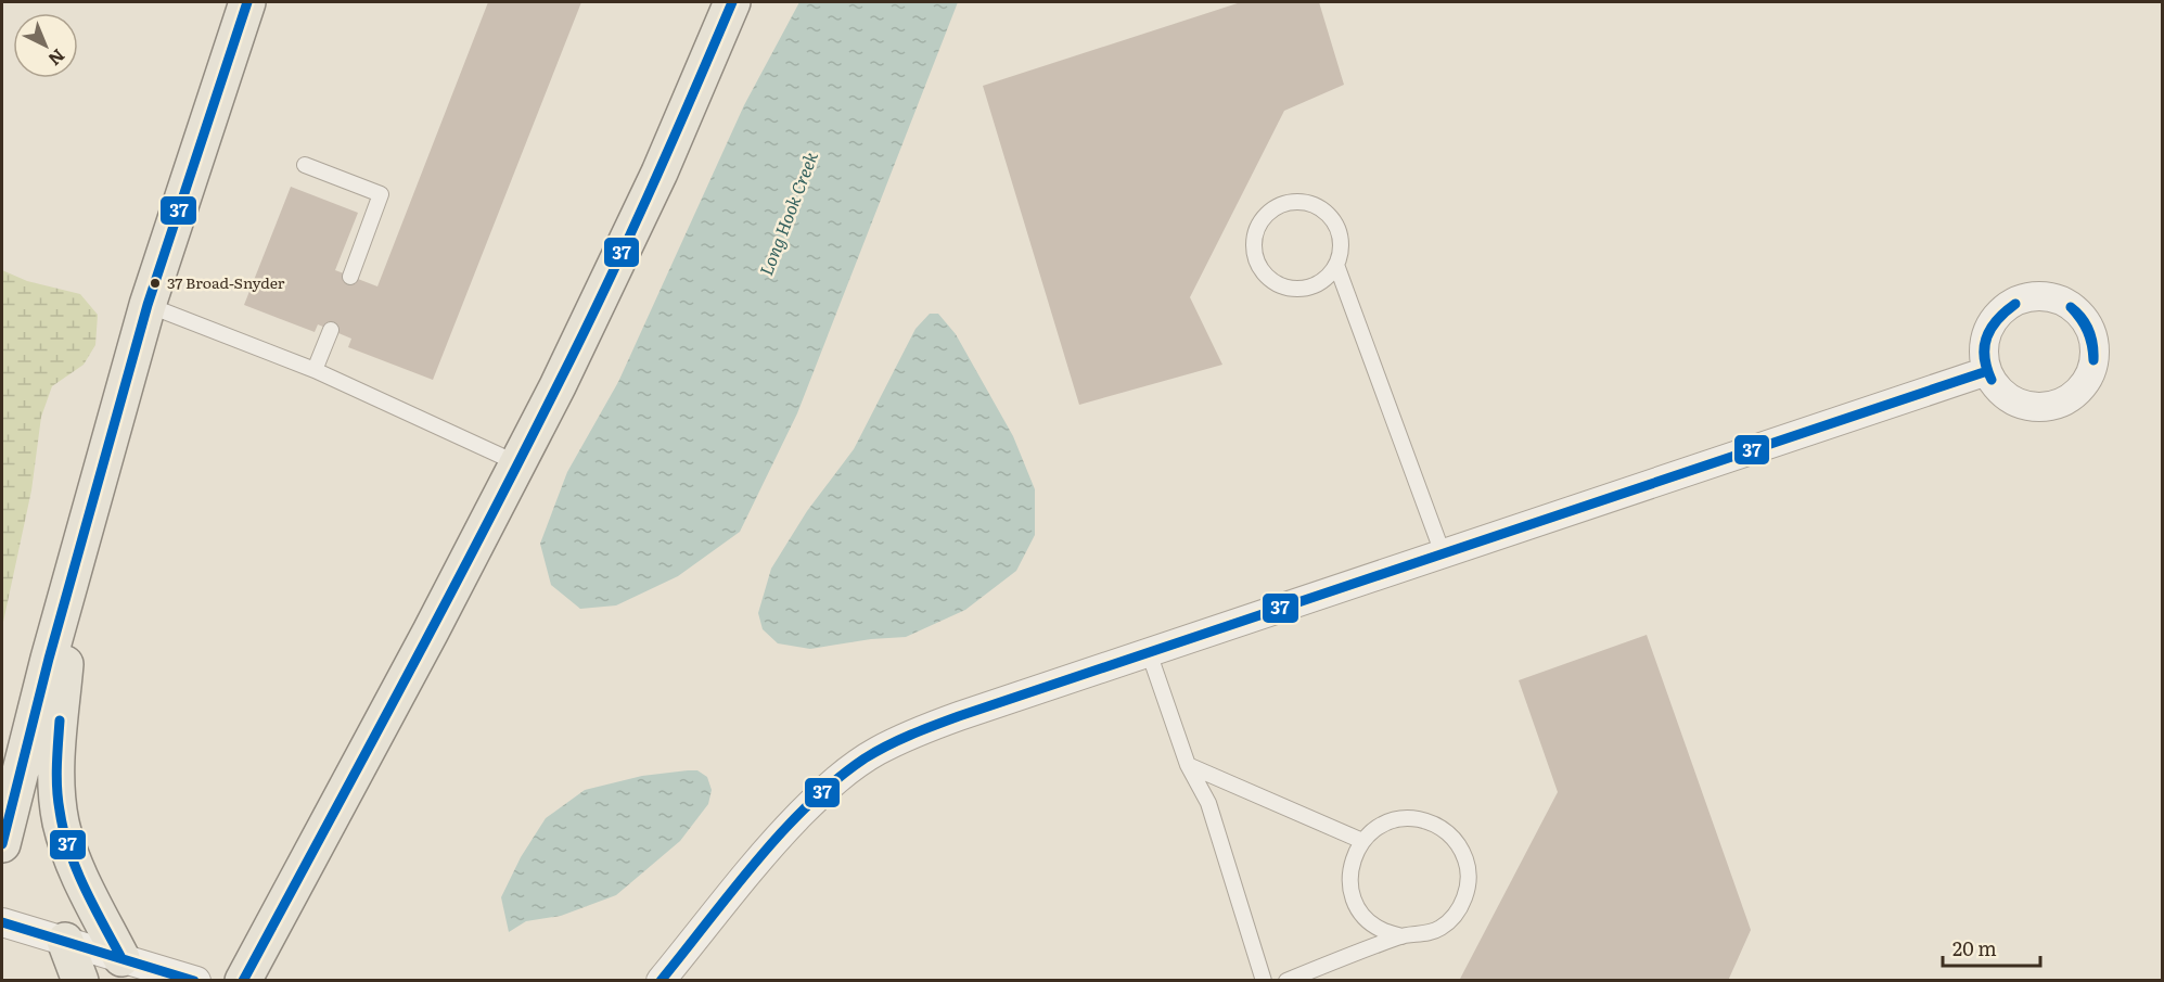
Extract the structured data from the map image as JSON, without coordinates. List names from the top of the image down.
{
  "water": ["Long Hook Creek"],
  "places": ["37 Broad-Snyder"],
  "lines": ["transit line 37"],
  "scale_bar": "20 m",
  "north": "bottom right"
}
